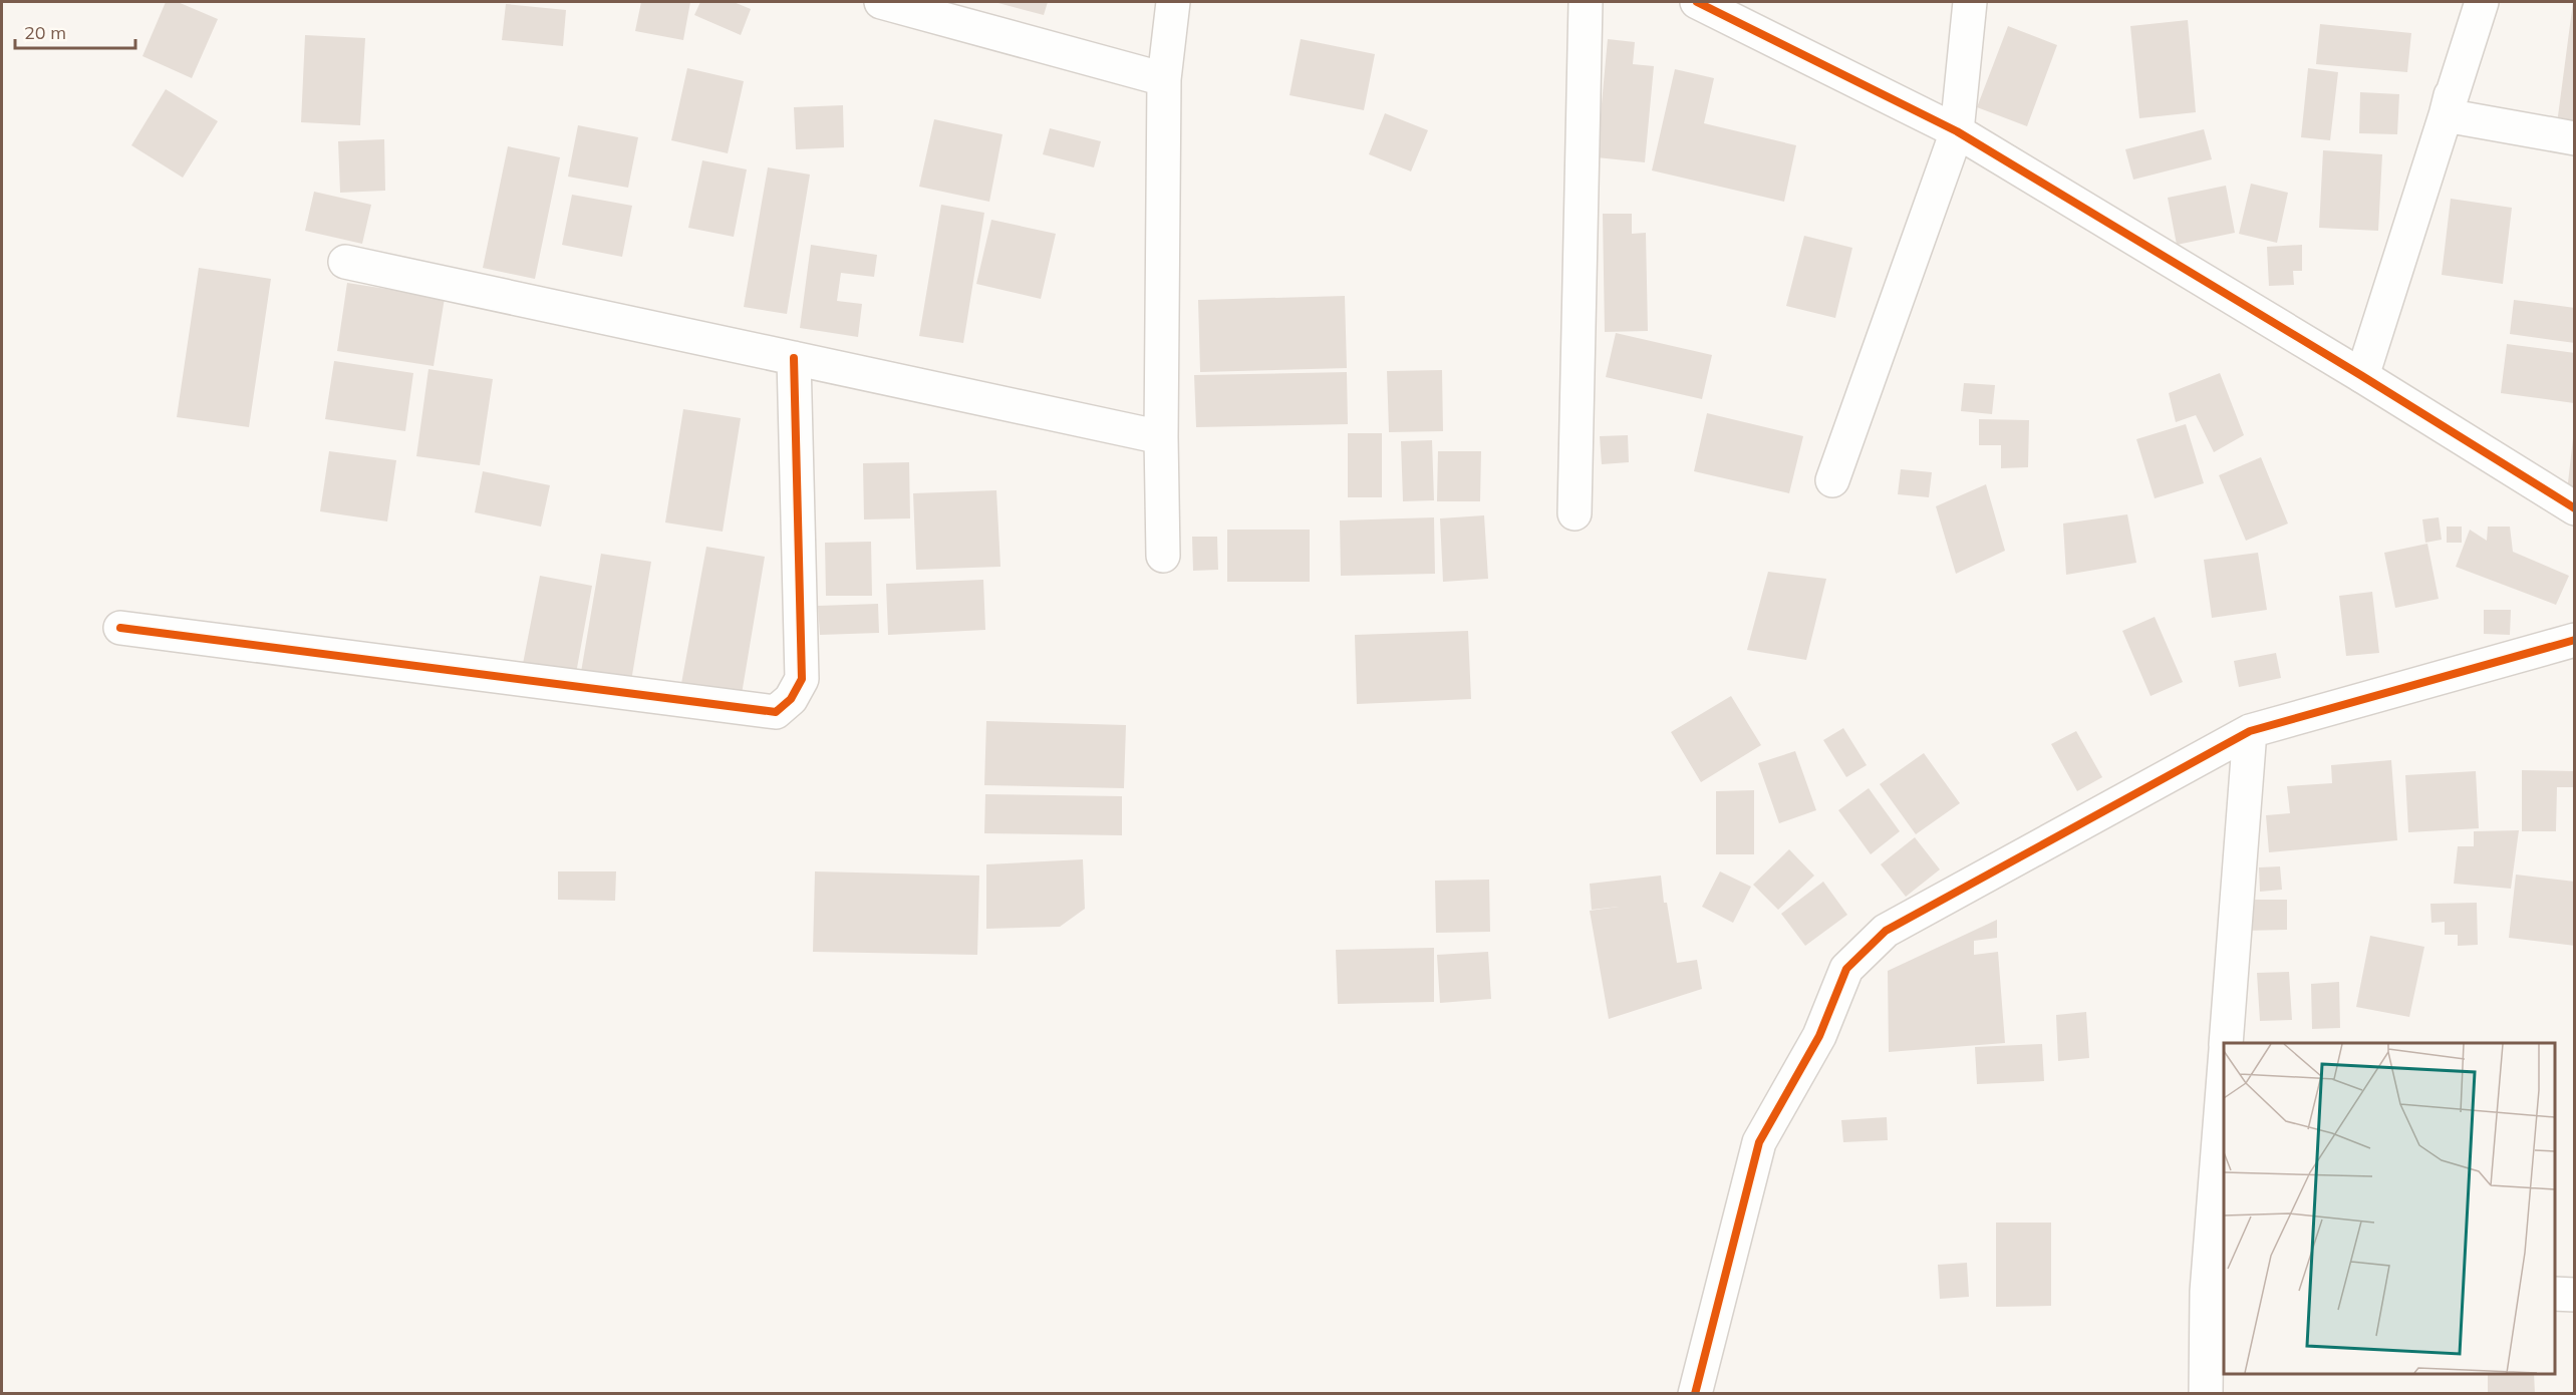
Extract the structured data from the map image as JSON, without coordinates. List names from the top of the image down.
{
  "scale_bar": "20 m"
}
